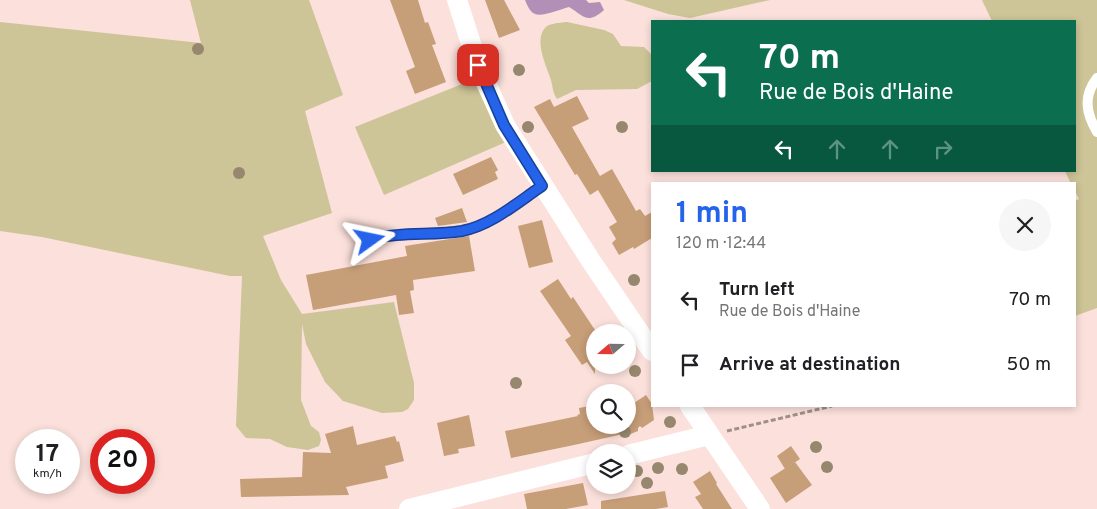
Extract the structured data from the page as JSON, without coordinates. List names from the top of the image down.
{
  "north": "left",
  "page": {
    "turn": ["70 m", "Rue de Bois d'Haine"],
    "heading": ["1 min", "120 m · 12:44"],
    "list": [
      {
        "name": "Turn left",
        "note": "Rue de Bois d'Haine",
        "value": "70 m"
      },
      {
        "name": "Arrive at destination",
        "value": "50 m"
      }
    ],
    "speed": "17 km/h",
    "limit": "20"
  }
}
